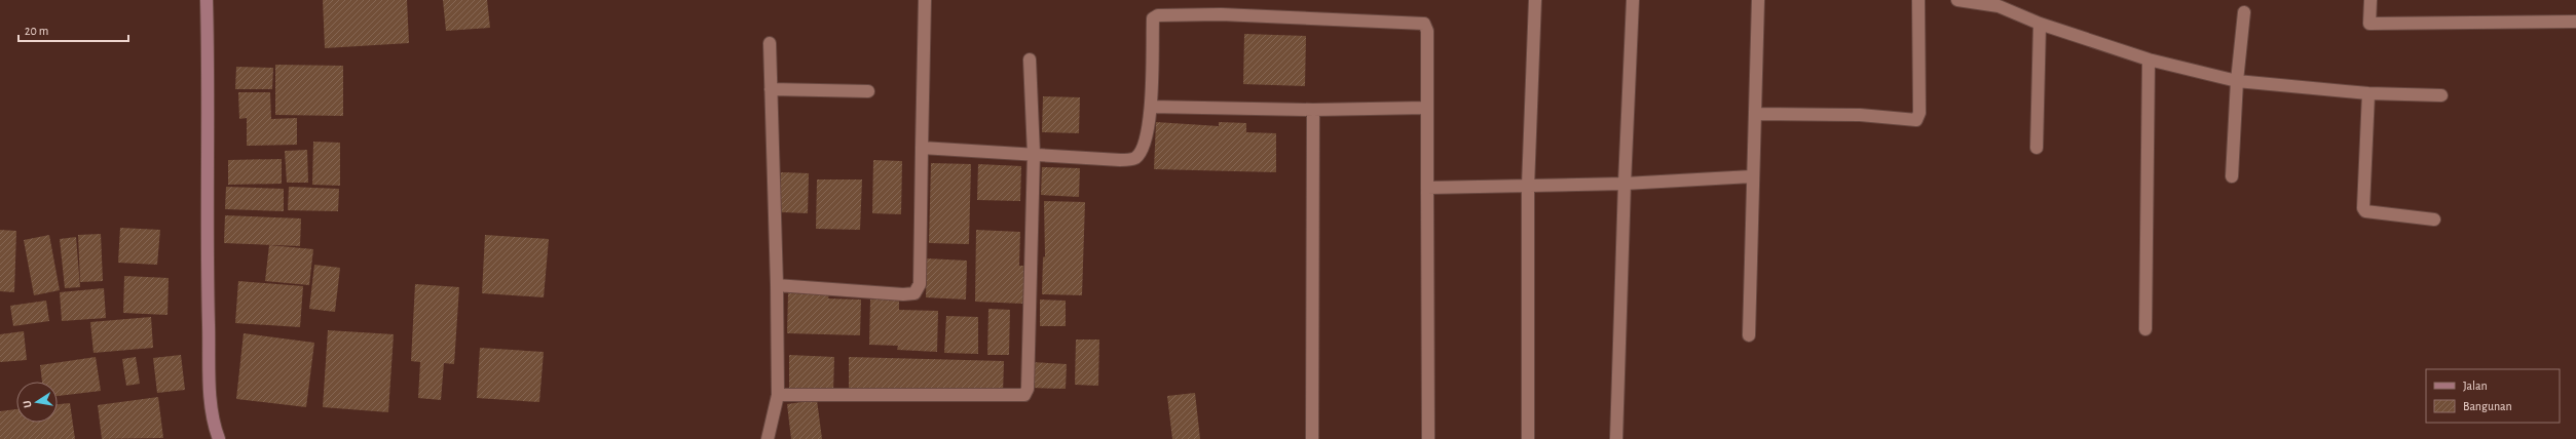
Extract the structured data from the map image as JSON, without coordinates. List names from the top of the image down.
{
  "legend": ["Jalan", "Bangunan"],
  "scale_bar": "20 m",
  "north": "left"
}
